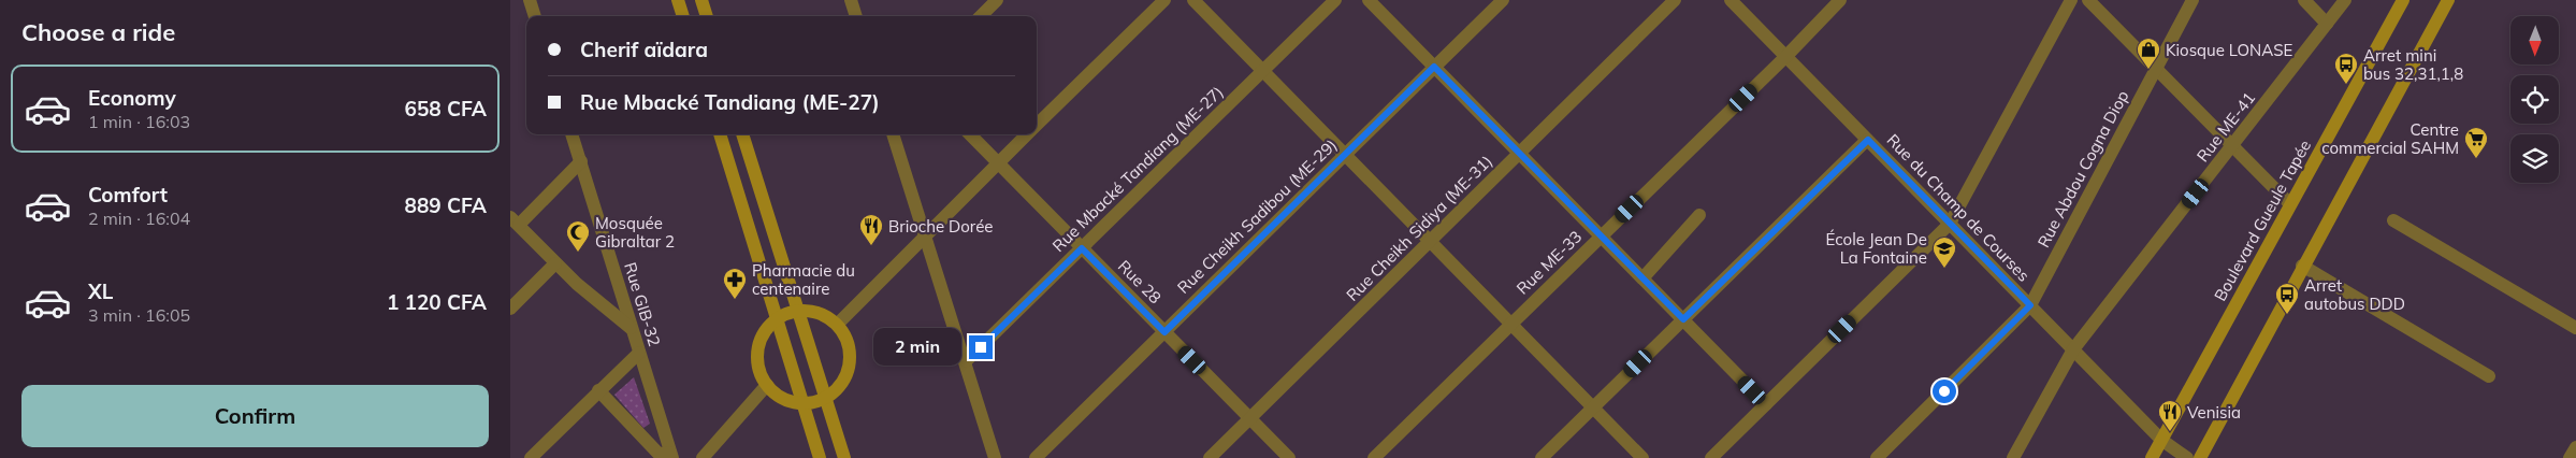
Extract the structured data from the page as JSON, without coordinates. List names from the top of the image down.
{
  "streets": {
    "street": [
      "Rue ME-41",
      "Rue Mbacké Tandiang (ME-27)",
      "Rue Abdou Cogna Diop",
      "Rue du Champ de Courses",
      "Rue Cheikh Sadibou (ME-29)",
      "Boulevard Gueule Tapée",
      "Rue Cheikh Sidiya (ME-31)",
      "Rue ME-33",
      "Rue 28",
      "Rue GIB-32"
    ]
  },
  "crossings": [
    ["Rue ME-41", "Rue du Champ de Courses"],
    ["Rue Mbacké Tandiang (ME-27)", "Rue 28"],
    ["Rue Abdou Cogna Diop", "Rue du Champ de Courses"],
    ["Rue du Champ de Courses", "Boulevard Gueule Tapée"],
    ["Rue du Champ de Courses", "Rue ME-33"],
    ["Rue Cheikh Sadibou (ME-29)", "Rue 28"],
    ["Rue Cheikh Sidiya (ME-31)", "Rue 28"]
  ],
  "places": {
    "shop": ["Kiosque LONASE"],
    "bus stop": ["Arret mini bus 32,31,1,8", "Arret autobus DDD"],
    "supermarket": ["Centre commercial SAHM"],
    "restaurant": ["Brioche Dorée", "Venisia"],
    "mosque": ["Mosquée Gibraltar 2"],
    "school or university": ["École Jean De La Fontaine"],
    "pharmacy": ["Pharmacie du centenaire"]
  },
  "north": "bottom",
  "page": {
    "heading": "Choose a ride",
    "banner": ["Cherif aïdara", "Rue Mbacké Tandiang (ME-27)"],
    "list": [
      {
        "name": "Economy",
        "note": "1 min · 16:03",
        "value": "658 CFA"
      },
      {
        "name": "Comfort",
        "note": "2 min · 16:04",
        "value": "889 CFA"
      },
      {
        "name": "XL",
        "note": "3 min · 16:05",
        "value": "1 120 CFA"
      }
    ],
    "bubble": "2 min",
    "buttons": "Confirm"
  }
}
